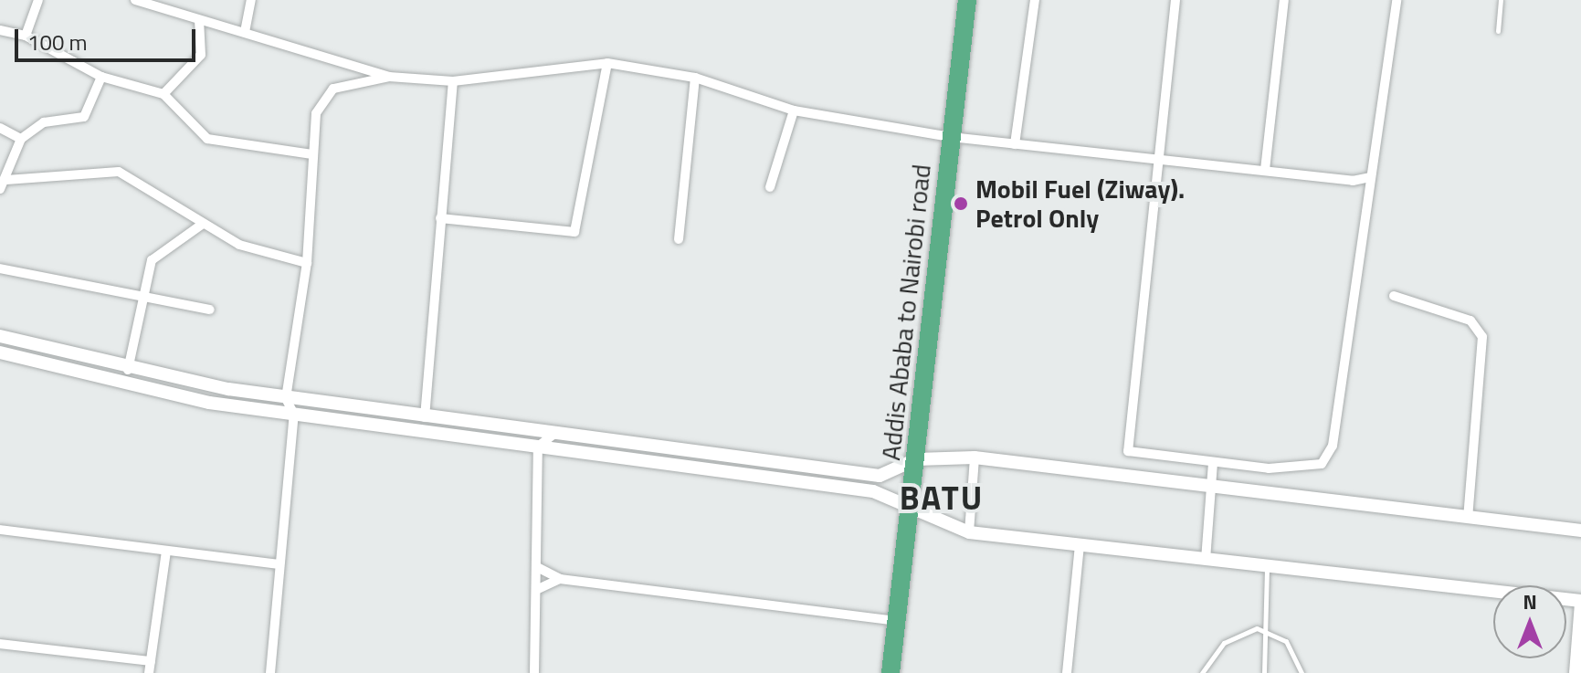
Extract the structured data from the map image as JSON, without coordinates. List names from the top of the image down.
{
  "streets": {
    "highway": ["Addis Ababa to Nairobi road"]
  },
  "districts": ["BATU"],
  "places": ["Mobil Fuel (Ziway). Petrol Only"],
  "scale_bar": "100 m",
  "north": "top"
}
